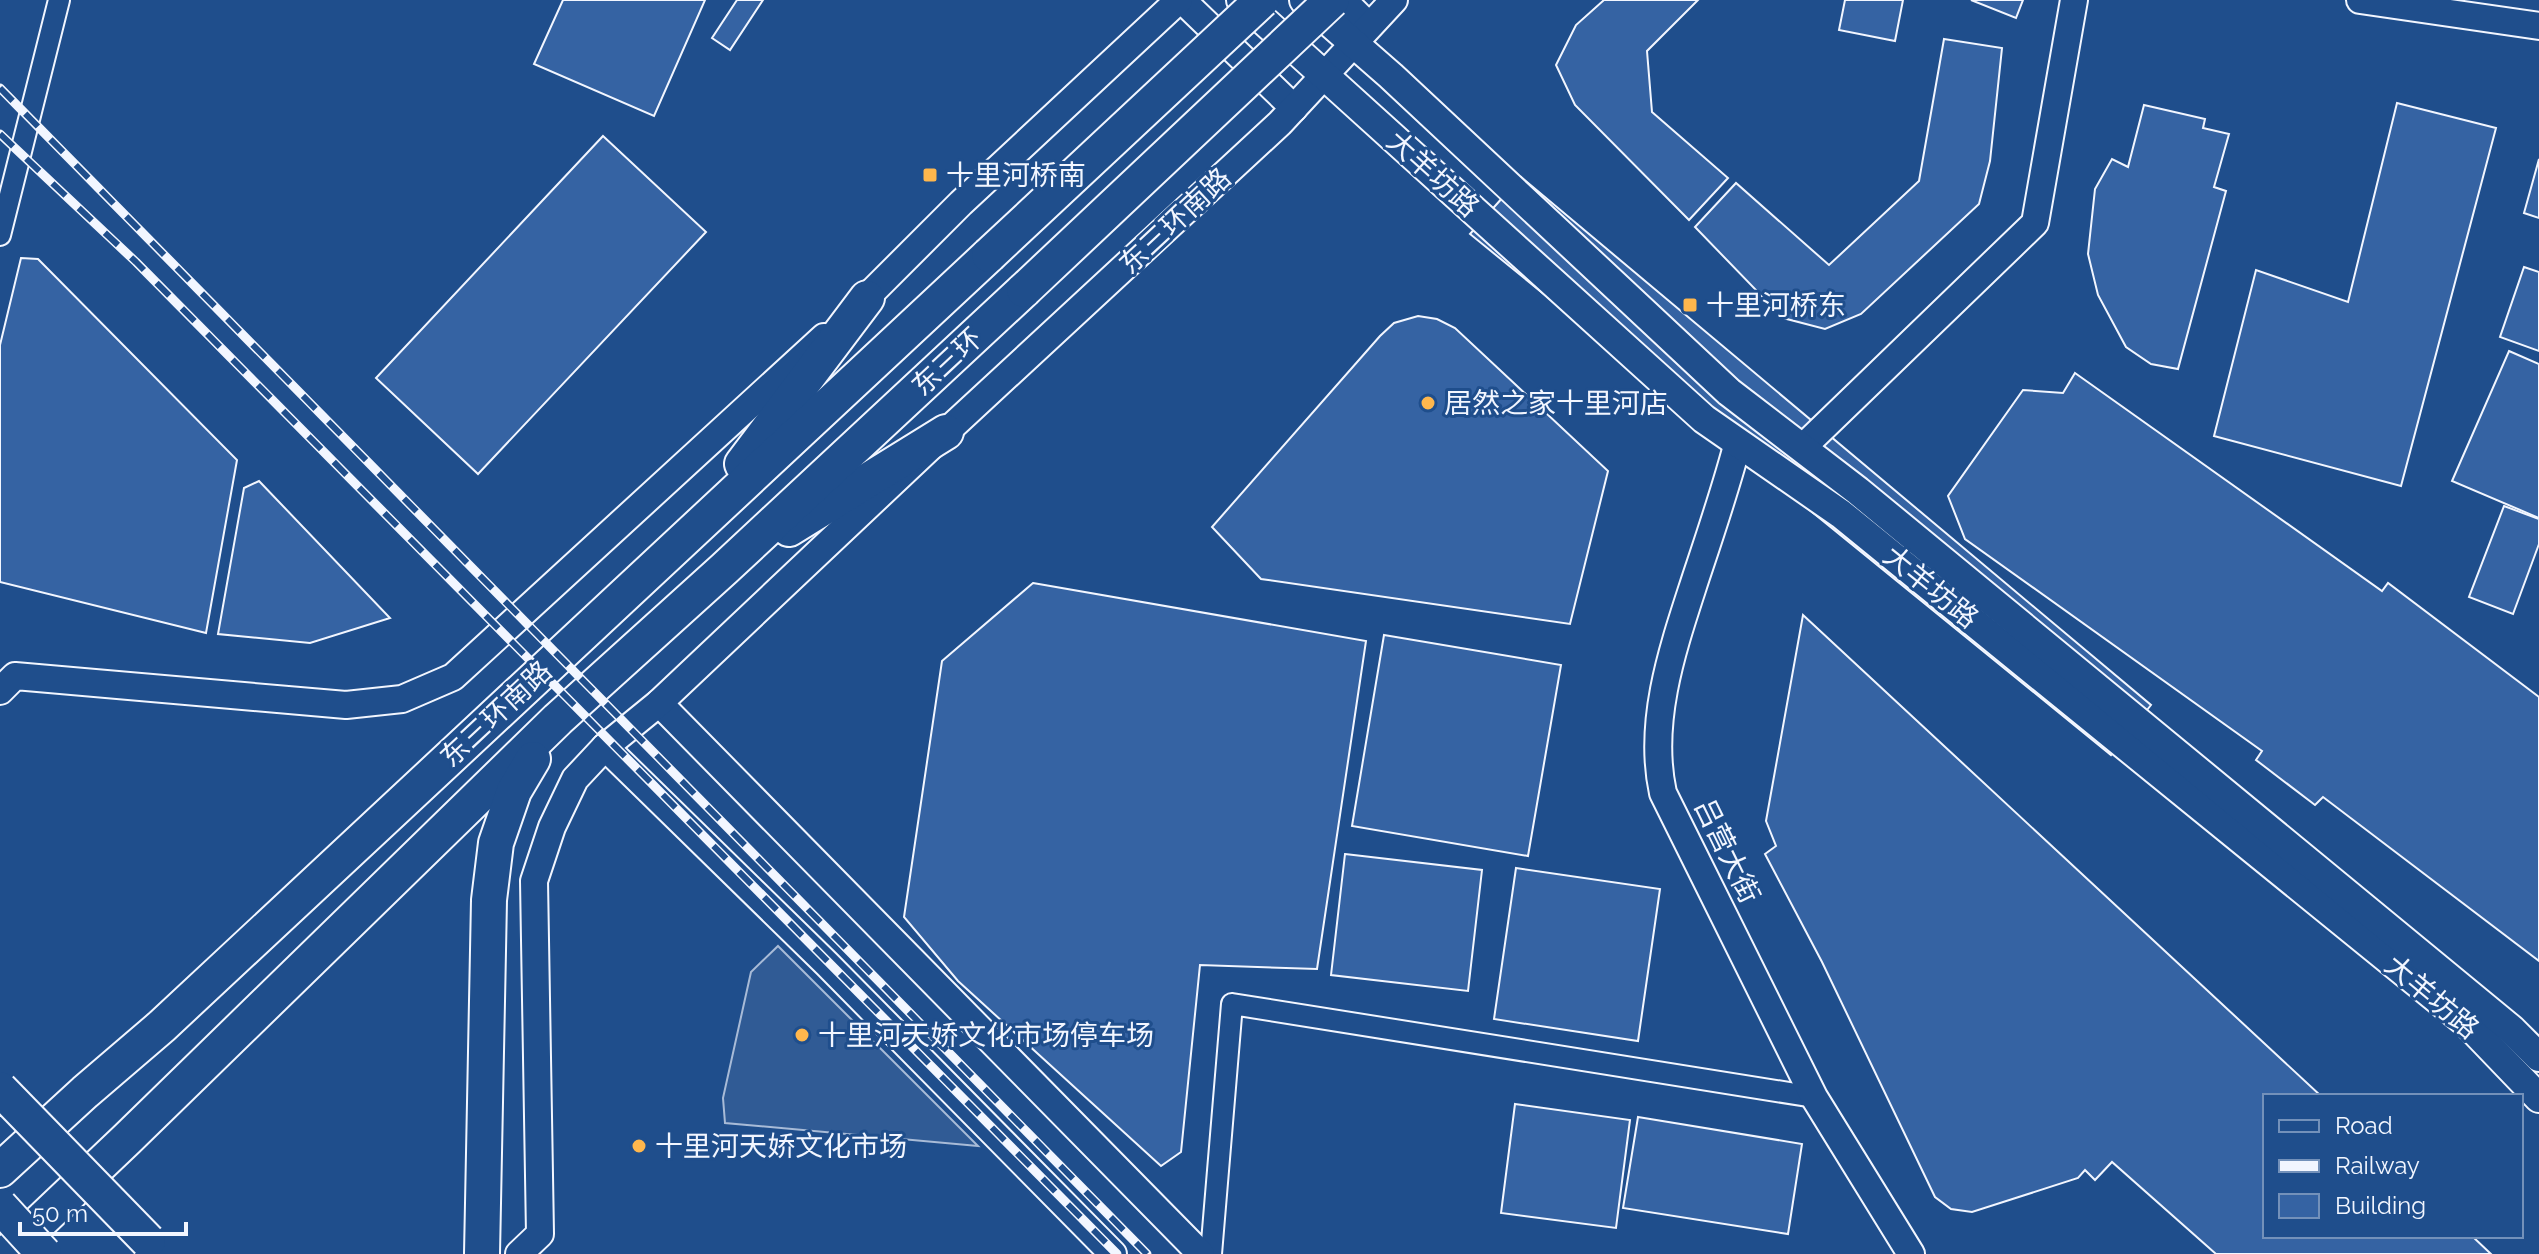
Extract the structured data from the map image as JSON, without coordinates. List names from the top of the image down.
{
  "streets": {
    "highway": ["东三环南路", "东三环"],
    "main road": ["大羊坊路"],
    "street": ["吕营大街"]
  },
  "crossings": [
    ["大羊坊路", "东三环南路"],
    ["大羊坊路", "吕营大街"],
    ["东三环南路", "东三环"]
  ],
  "places": {
    "transit": ["十里河桥南", "十里河桥东"],
    "other": ["居然之家十里河店", "十里河天娇文化市场停车场", "十里河天娇文化市场"]
  },
  "legend": ["Road", "Railway", "Building"],
  "scale_bar": "50 m"
}
